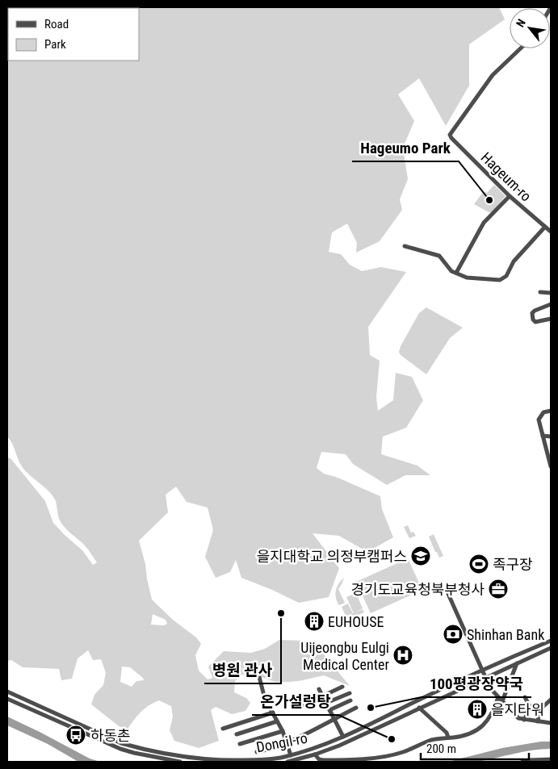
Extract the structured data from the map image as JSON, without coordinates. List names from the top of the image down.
{
  "streets": {
    "street": ["Hageum-ro", "Dongil-ro"]
  },
  "places": {
    "other": [
      "Hageumo Park",
      "병원 관사",
      "100평광장약국",
      "온가설렁탕"
    ],
    "school or university": ["을지대학교 의정부캠퍼스"],
    "sports": ["족구장"],
    "office": ["경기도교육청북부청사"],
    "building": ["EUHOUSE", "을지타워"],
    "bank": ["Shinhan Bank"],
    "hospital": ["Uijeongbu Eulgi Medical Center"],
    "bus stop": ["하동촌"]
  },
  "legend": ["Road", "Park"],
  "scale_bar": "200 m",
  "north": "top left"
}
